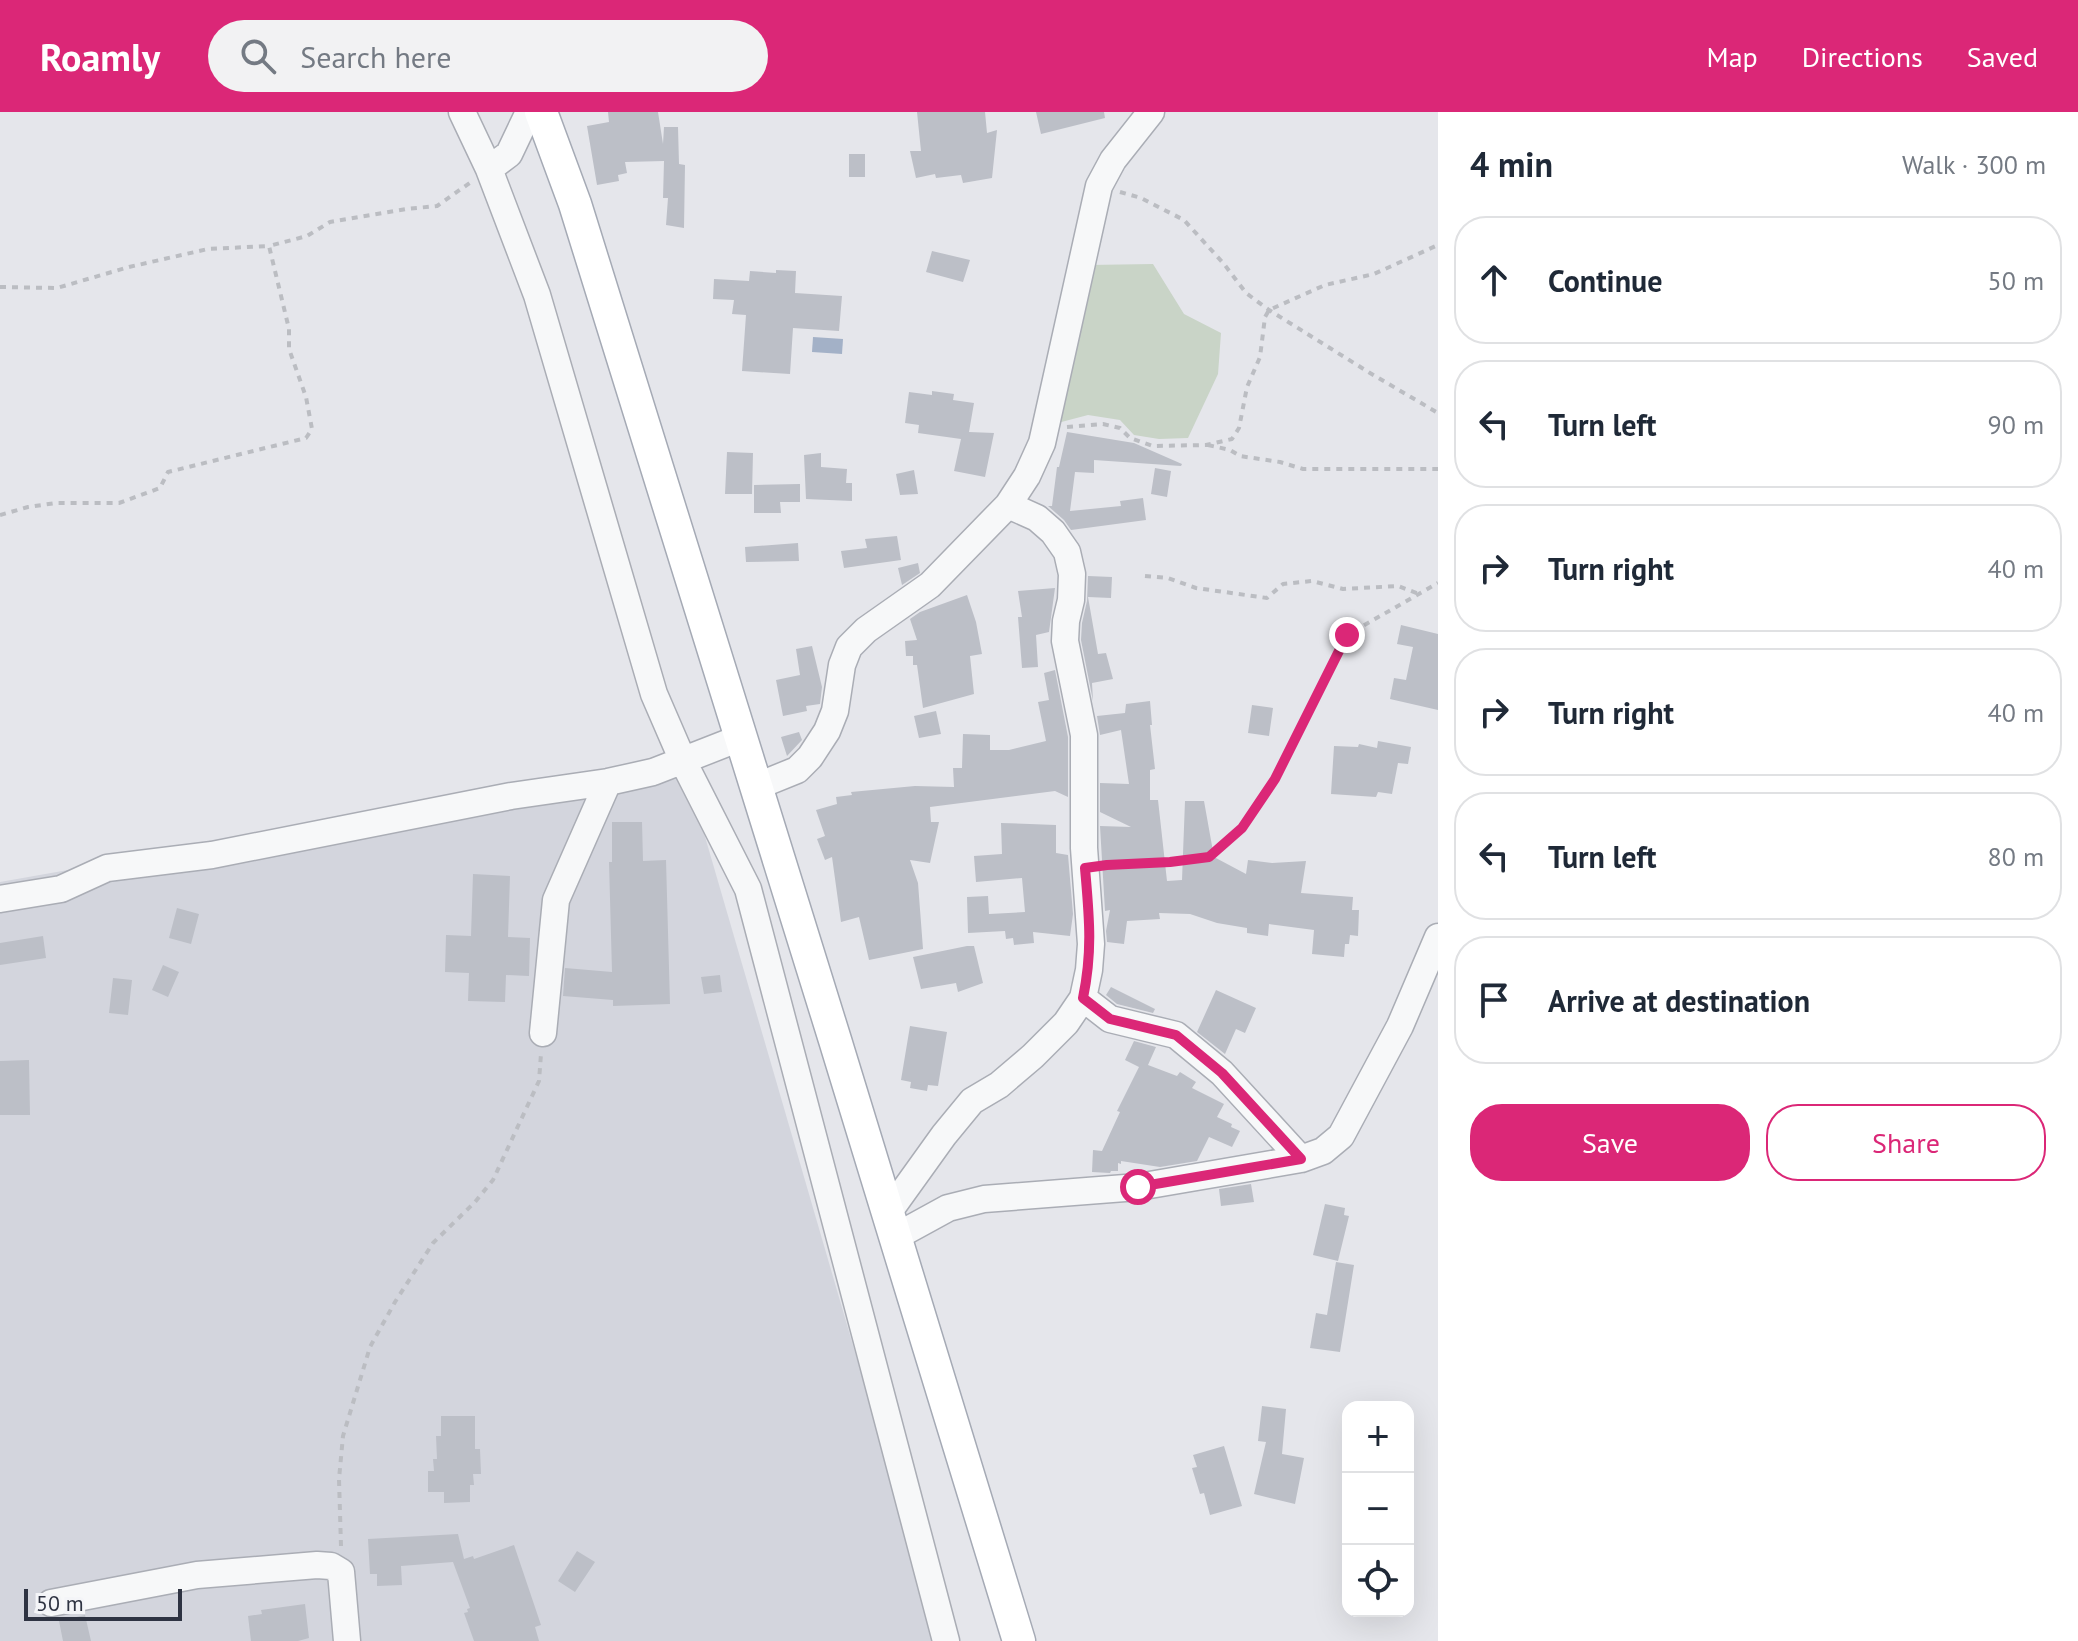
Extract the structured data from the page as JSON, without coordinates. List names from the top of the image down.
{
  "scale_bar": "50 m",
  "page": {
    "header": "Roamly",
    "search": "Search here",
    "nav": ["Map", "Directions", "Saved"],
    "heading": ["4 min", "Walk · 300 m"],
    "list": [
      ["Continue", "50 m"],
      ["Turn left", "90 m"],
      ["Turn right", "40 m"],
      ["Turn right", "40 m"],
      ["Turn left", "80 m"],
      "Arrive at destination"
    ],
    "buttons": ["Save", "Share"],
    "map_buttons": ["+", "−"],
    "scale": "50 m"
  }
}
